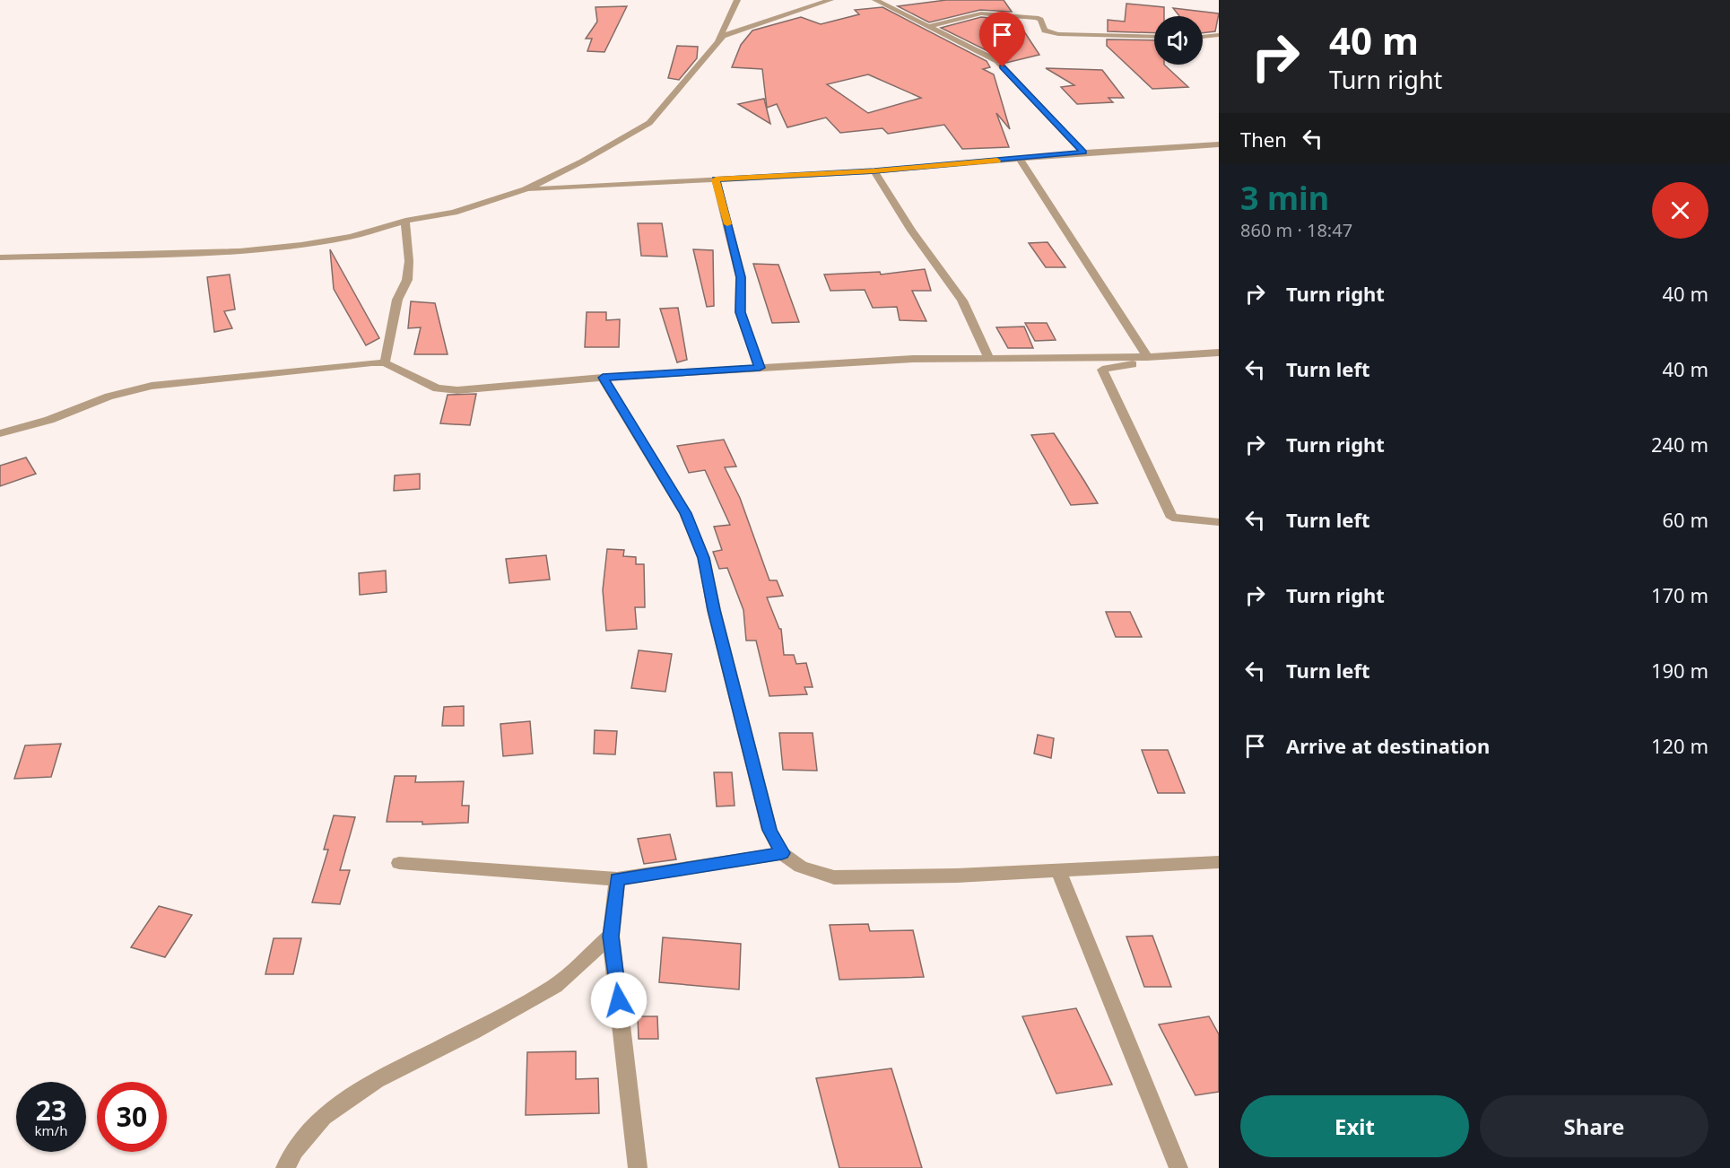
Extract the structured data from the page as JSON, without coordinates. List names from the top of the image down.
{
  "page": {
    "turn": ["40 m", "Turn right"],
    "then": "Then",
    "heading": ["3 min", "860 m · 18:47"],
    "list": [
      {
        "name": "Turn right",
        "value": "40 m"
      },
      {
        "name": "Turn left",
        "value": "40 m"
      },
      {
        "name": "Turn right",
        "value": "240 m"
      },
      {
        "name": "Turn left",
        "value": "60 m"
      },
      {
        "name": "Turn right",
        "value": "170 m"
      },
      {
        "name": "Turn left",
        "value": "190 m"
      },
      {
        "name": "Arrive at destination",
        "value": "120 m"
      }
    ],
    "speed": "23 km/h",
    "limit": "30",
    "buttons": ["Exit", "Share"]
  }
}
